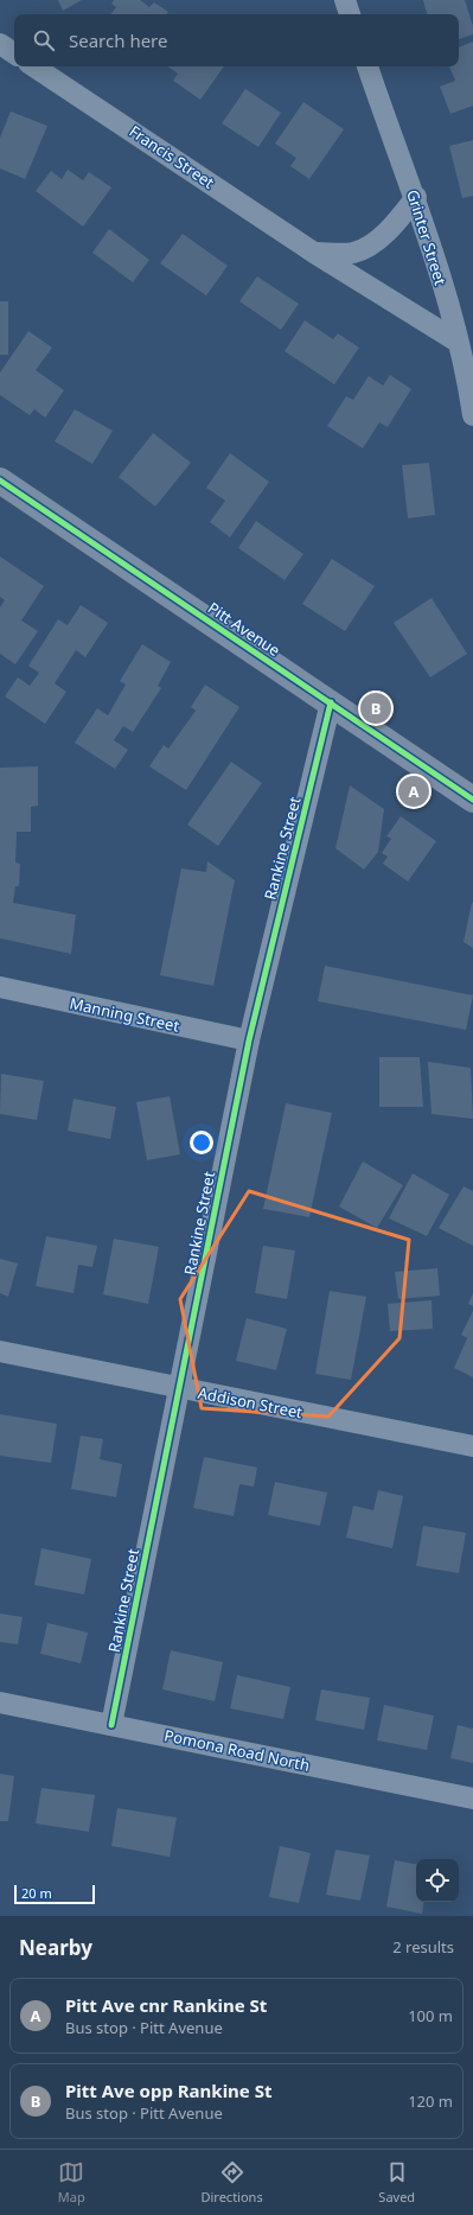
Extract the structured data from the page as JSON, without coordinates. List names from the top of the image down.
{
  "streets": {
    "street": [
      "Francis Street",
      "Grinter Street",
      "Pitt Avenue",
      "Rankine Street",
      "Manning Street",
      "Addison Street",
      "Pomona Road North"
    ]
  },
  "crossings": [
    ["Francis Street", "Grinter Street"],
    ["Pitt Avenue", "Rankine Street"],
    ["Rankine Street", "Manning Street"],
    ["Rankine Street", "Addison Street"],
    ["Rankine Street", "Pomona Road North"]
  ],
  "scale_bar": "20 m",
  "page": {
    "search": "Search here",
    "pins": ["B", "A"],
    "scale": "20 m",
    "heading": ["Nearby", "2 results"],
    "list": [
      {
        "mark": "A",
        "name": "Pitt Ave cnr Rankine St",
        "note": "Bus stop · Pitt Avenue",
        "value": "100 m"
      },
      {
        "mark": "B",
        "name": "Pitt Ave opp Rankine St",
        "note": "Bus stop · Pitt Avenue",
        "value": "120 m"
      }
    ],
    "nav": ["Map", "Directions", "Saved"]
  }
}
